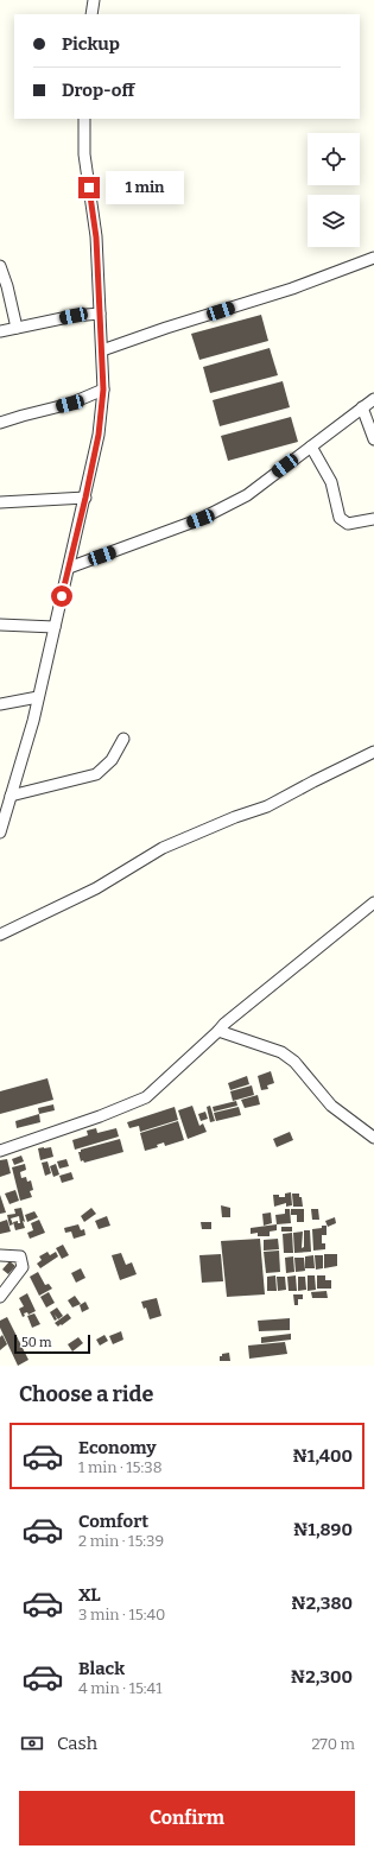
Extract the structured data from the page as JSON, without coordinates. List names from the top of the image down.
{
  "scale_bar": "50 m",
  "page": {
    "banner": ["Pickup", "Drop-off"],
    "bubble": "1 min",
    "scale": "50 m",
    "heading": "Choose a ride",
    "list": [
      {
        "name": "Economy",
        "note": "1 min · 15:38",
        "value": "₦1,400"
      },
      {
        "name": "Comfort",
        "note": "2 min · 15:39",
        "value": "₦1,890"
      },
      {
        "name": "XL",
        "note": "3 min · 15:40",
        "value": "₦2,380"
      },
      {
        "name": "Black",
        "note": "4 min · 15:41",
        "value": "₦2,300"
      }
    ],
    "pay": ["Cash", "270 m"],
    "buttons": "Confirm"
  }
}
